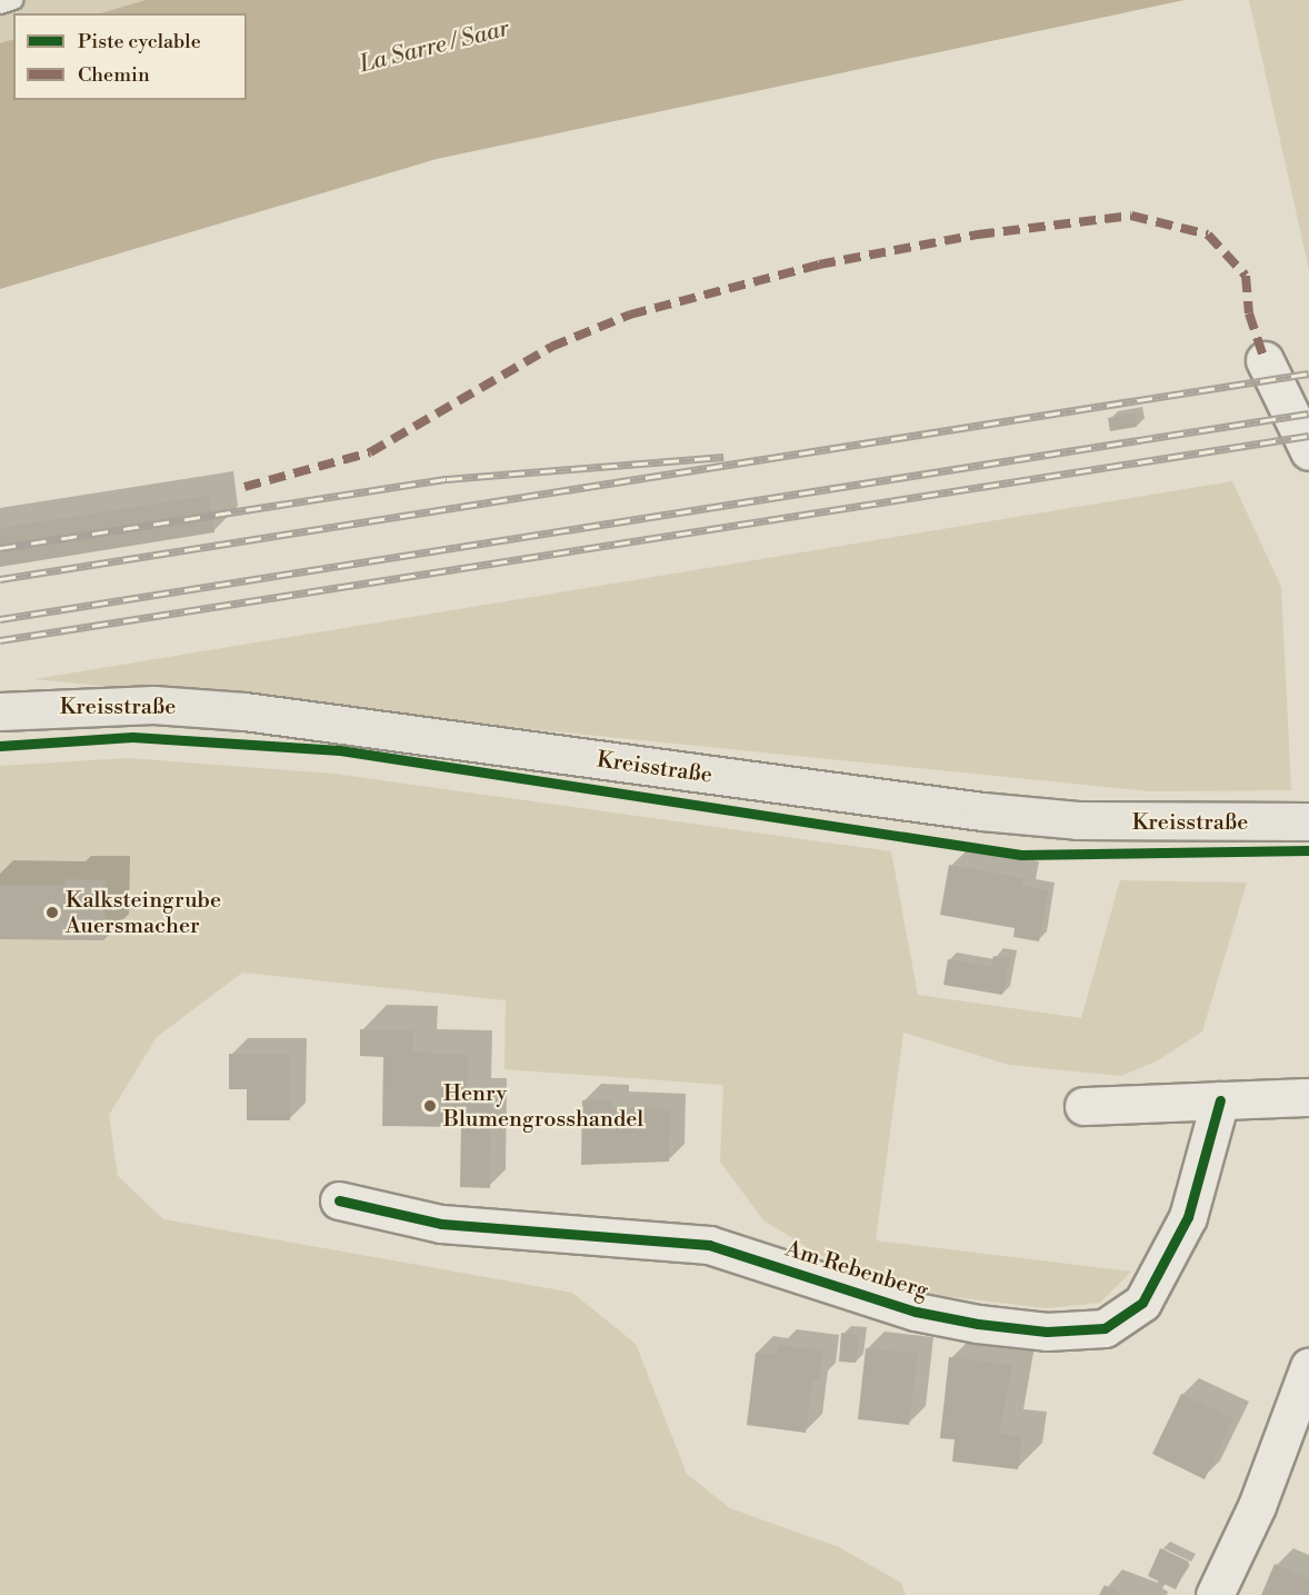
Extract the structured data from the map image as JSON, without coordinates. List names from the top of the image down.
{
  "streets": {
    "main road": ["Kreisstraße"],
    "street": ["Am Rebenberg"]
  },
  "water": ["La Sarre / Saar"],
  "places": ["Kalksteingrube Auersmacher", "Henry Blumengrosshandel"],
  "legend": ["Piste cyclable", "Chemin"]
}
